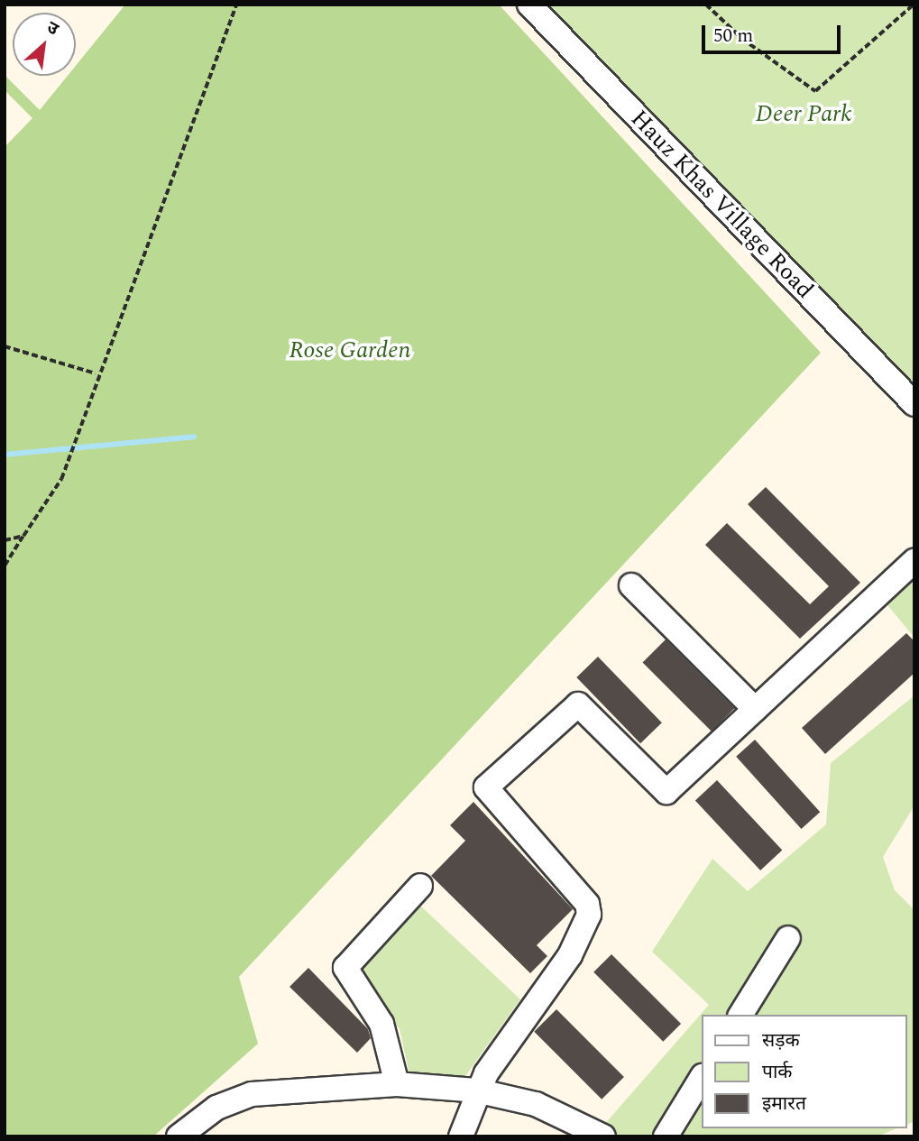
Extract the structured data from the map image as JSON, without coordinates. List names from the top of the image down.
{
  "streets": {
    "street": ["Hauz Khas Village Road"]
  },
  "parks": ["Deer Park", "Rose Garden"],
  "legend": ["सड़क", "पार्क", "इमारत"],
  "scale_bar": "50 m",
  "north": "top right"
}
